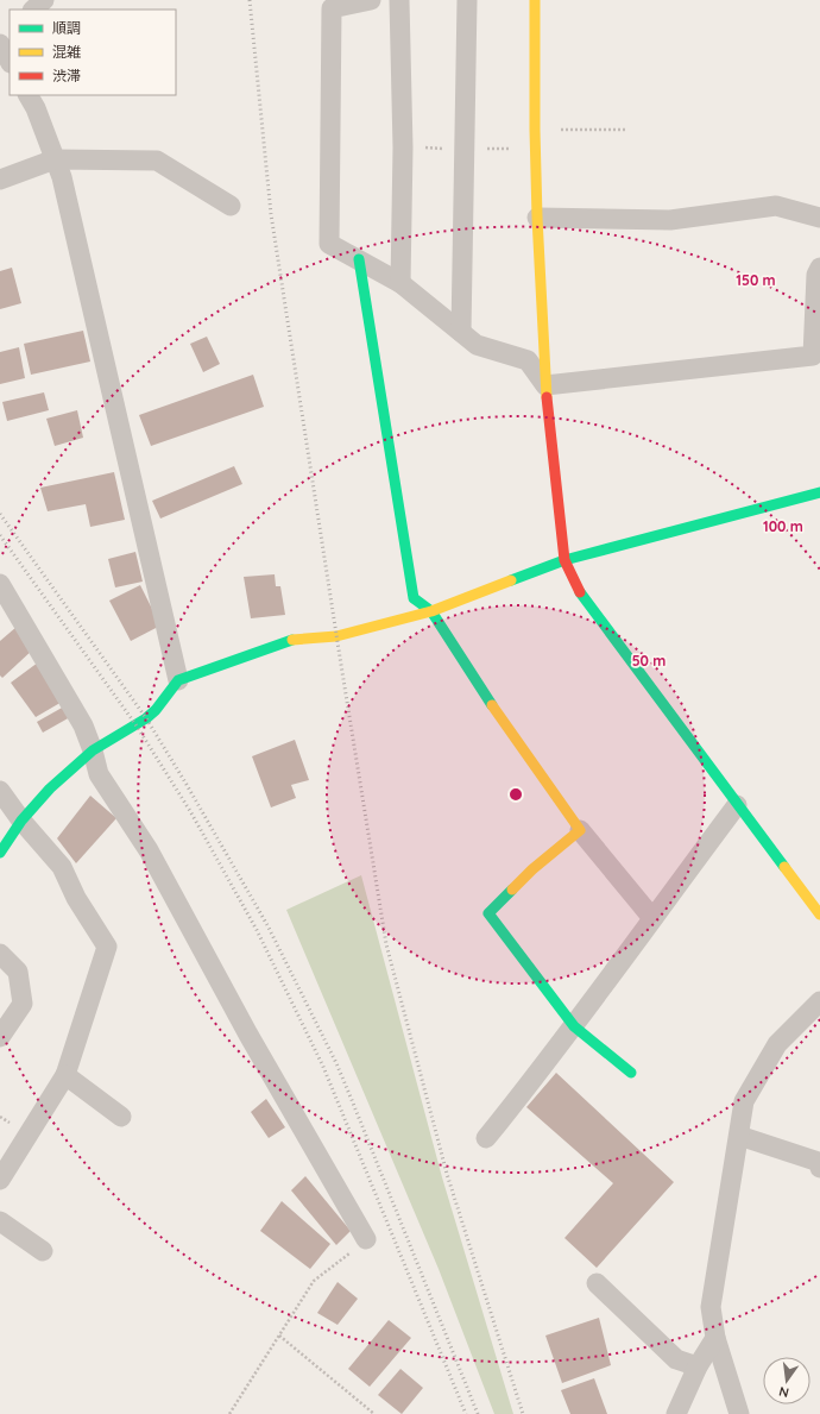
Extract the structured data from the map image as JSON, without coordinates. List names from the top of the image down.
{
  "legend": ["順調", "混雑", "渋滞"],
  "north": "bottom",
  "rings": ["150 m", "100 m", "50 m"]
}
